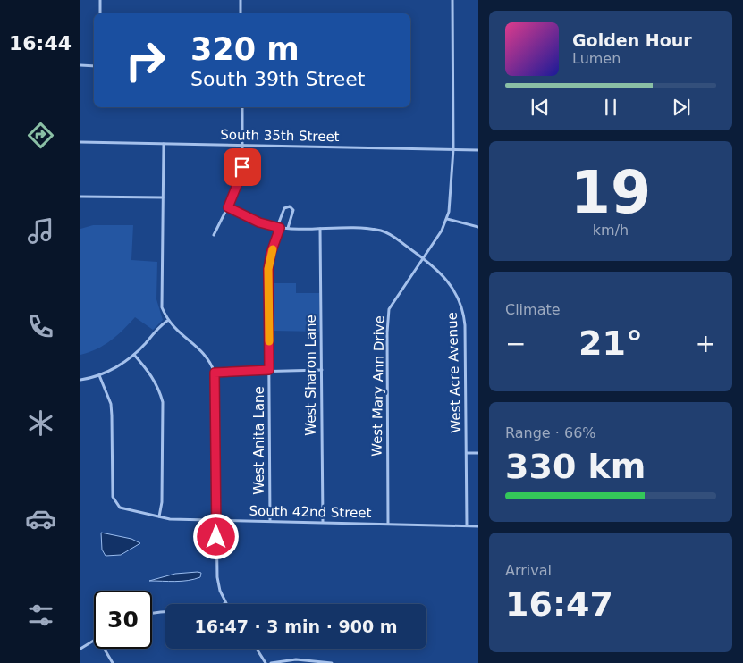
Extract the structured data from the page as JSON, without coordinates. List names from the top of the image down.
{
  "streets": {
    "street": [
      "South 35th Street",
      "West Acre Avenue",
      "West Sharon Lane",
      "West Mary Ann Drive",
      "West Anita Lane",
      "South 42nd Street"
    ]
  },
  "crossings": [
    ["West Acre Avenue", "West Sharon Lane"],
    ["West Acre Avenue", "West Mary Ann Drive"],
    ["West Acre Avenue", "West Anita Lane"],
    ["West Acre Avenue", "South 42nd Street"],
    ["West Sharon Lane", "South 42nd Street"],
    ["West Mary Ann Drive", "South 42nd Street"],
    ["West Anita Lane", "South 42nd Street"]
  ],
  "page": {
    "tabs": "16:44",
    "turn": ["320 m", "South 39th Street"],
    "song": ["Golden Hour", "Lumen"],
    "tile": [
      ["19", "km/h"],
      "Climate",
      ["Range · 66%", "330 km"],
      ["Arrival", "16:47"]
    ],
    "heat": ["−", "21°", "+"],
    "limit": "30",
    "trip": "16:47 · 3 min · 900 m"
  }
}
